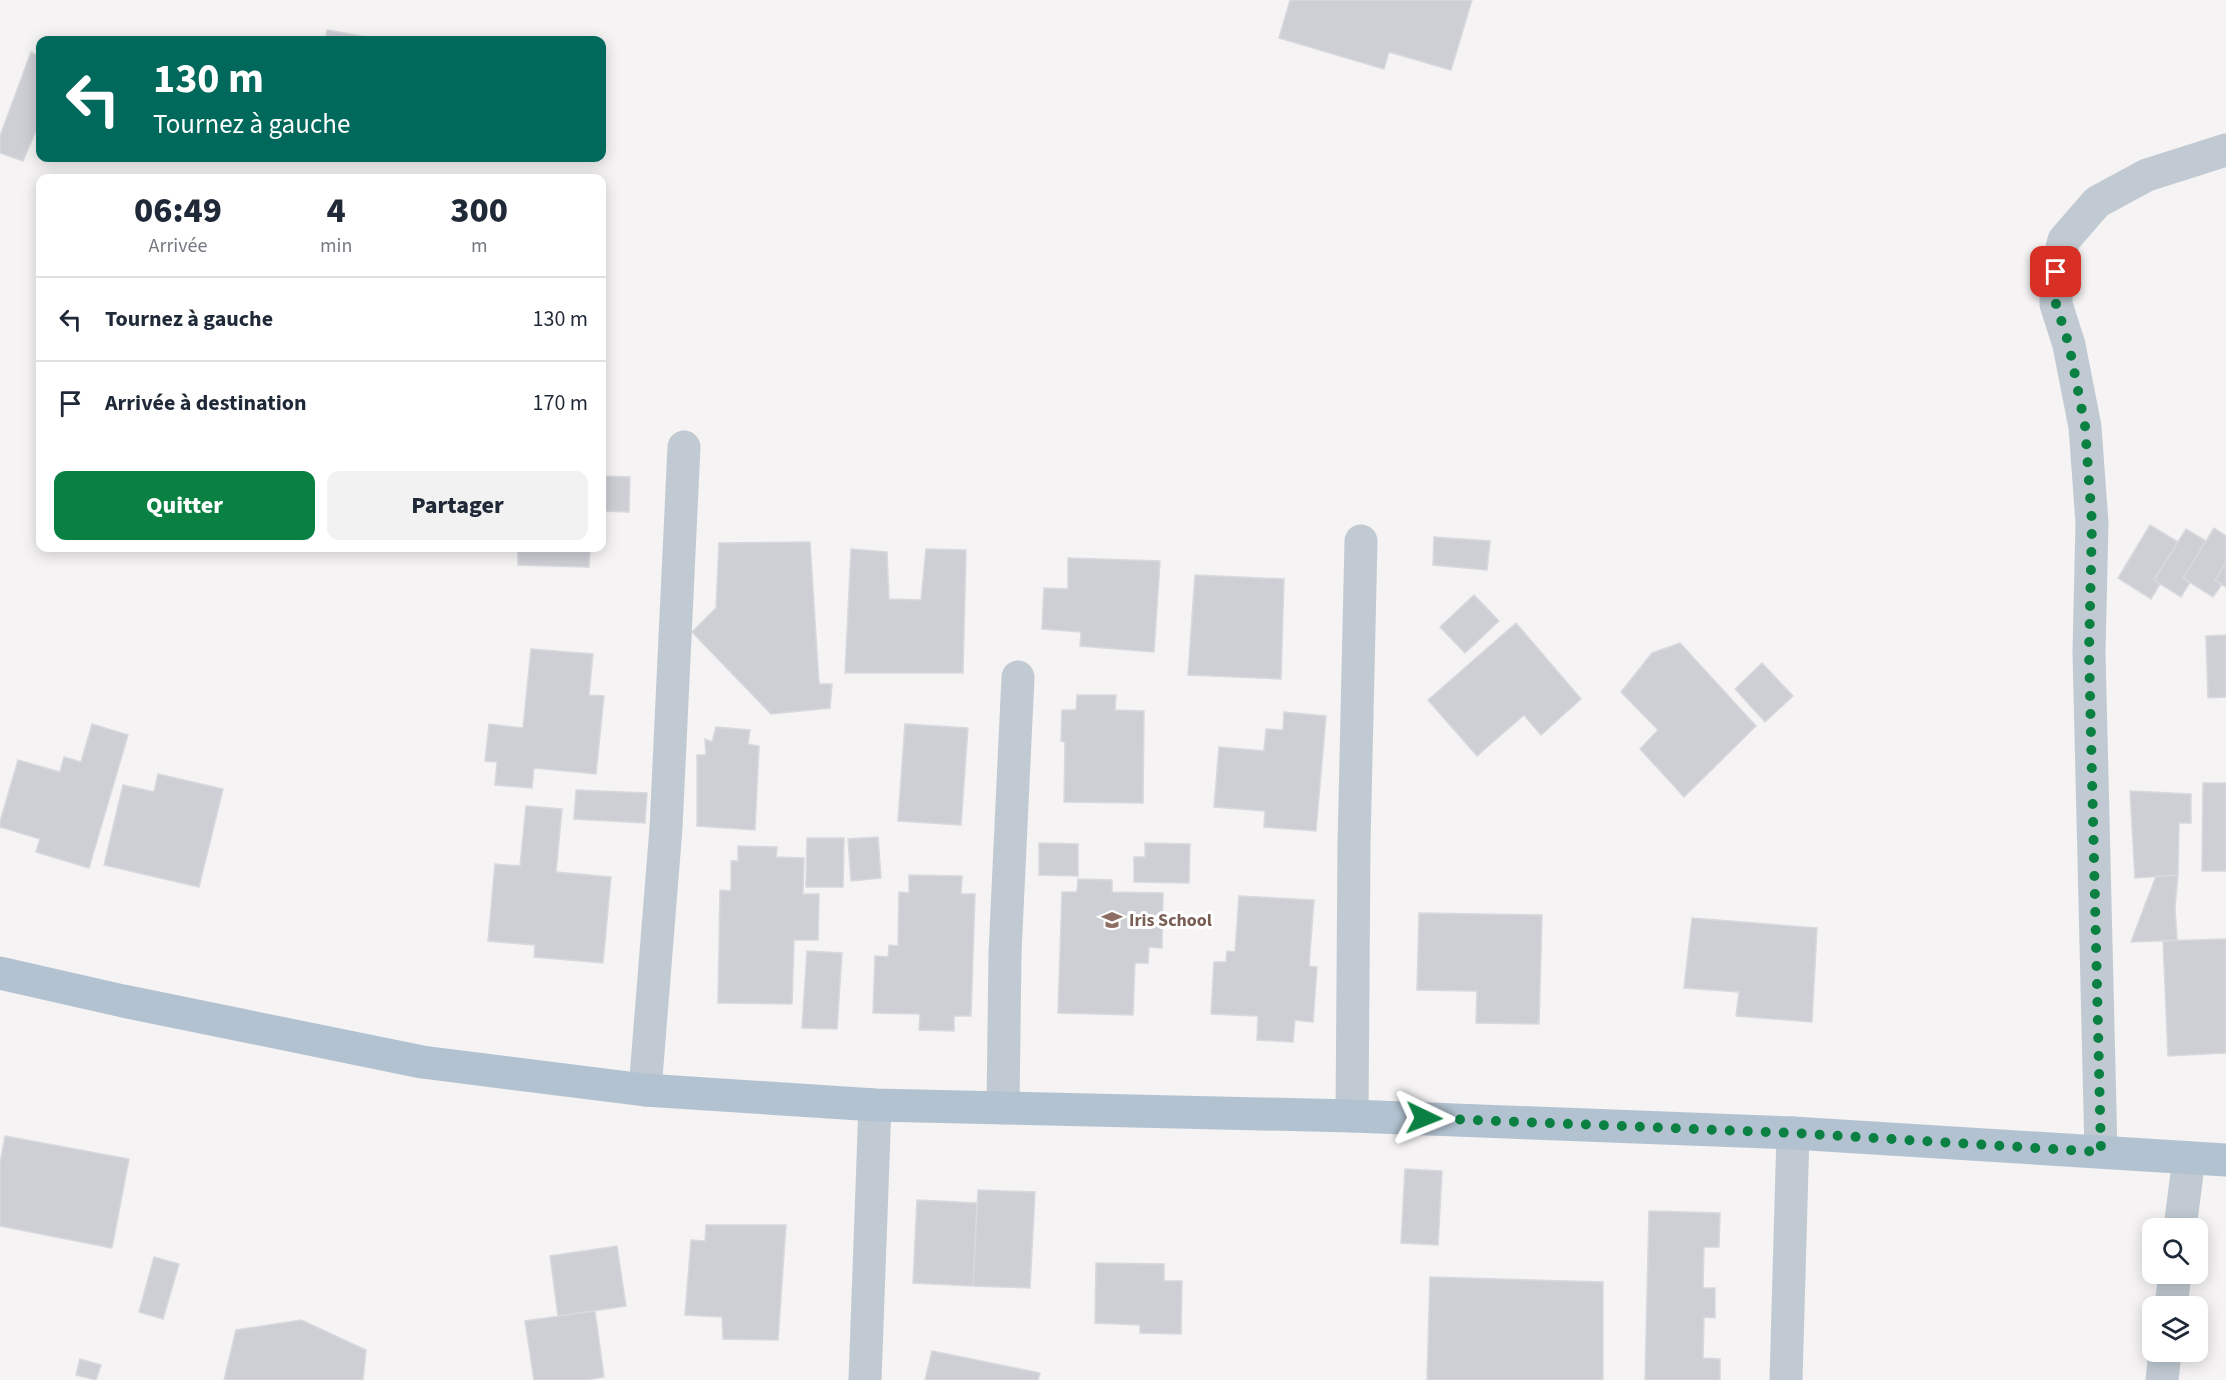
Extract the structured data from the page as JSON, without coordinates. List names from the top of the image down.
{
  "places": {
    "school or university": ["Iris School"]
  },
  "page": {
    "turn": ["130 m", "Tournez à gauche"],
    "eta": [
      "06:49",
      "Arrivée",
      "4",
      "min",
      "300",
      "m"
    ],
    "list": [
      {
        "name": "Tournez à gauche",
        "value": "130 m"
      },
      {
        "name": "Arrivée à destination",
        "value": "170 m"
      }
    ],
    "buttons": ["Quitter", "Partager"]
  }
}
